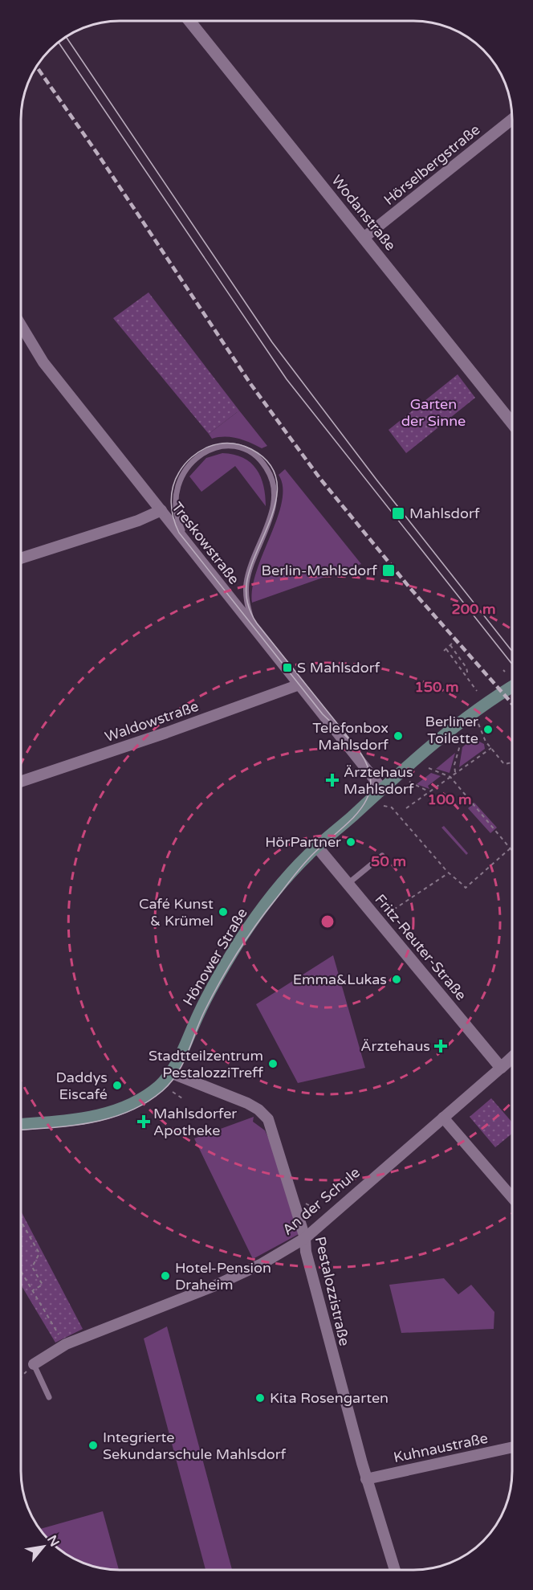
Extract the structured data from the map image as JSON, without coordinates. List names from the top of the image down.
{
  "streets": {
    "main road": ["Hönower Straße"],
    "street": [
      "Hörselbergstraße",
      "Wodanstraße",
      "Treskowstraße",
      "Waldowstraße",
      "Fritz-Reuter-Straße",
      "An der Schule",
      "Pestalozzistraße",
      "Kuhnaustraße"
    ]
  },
  "crossings": [
    ["Hörselbergstraße", "Wodanstraße"],
    ["Treskowstraße", "Waldowstraße"],
    ["Treskowstraße", "Hönower Straße"],
    ["Fritz-Reuter-Straße", "Hönower Straße"],
    ["Fritz-Reuter-Straße", "An der Schule"],
    ["Hönower Straße", "Pestalozzistraße"],
    ["An der Schule", "Pestalozzistraße"],
    ["Pestalozzistraße", "Kuhnaustraße"]
  ],
  "parks": ["Garten der Sinne"],
  "places": {
    "transit": ["Mahlsdorf", "Berlin-Mahlsdorf", "S Mahlsdorf"],
    "other": [
      "Berliner Toilette",
      "Telefonbox Mahlsdorf",
      "HörPartner",
      "Café Kunst & Krümel",
      "Emma&Lukas",
      "Stadtteilzentrum PestalozziTreff",
      "Daddys Eiscafé",
      "Hotel-Pension Draheim",
      "Kita Rosengarten",
      "Integrierte Sekundarschule Mahlsdorf"
    ],
    "health": ["Ärztehaus Mahlsdorf", "Ärztehaus", "Mahlsdorfer Apotheke"]
  },
  "north": "top right",
  "rings": [
    "200 m",
    "150 m",
    "100 m",
    "50 m"
  ]
}
